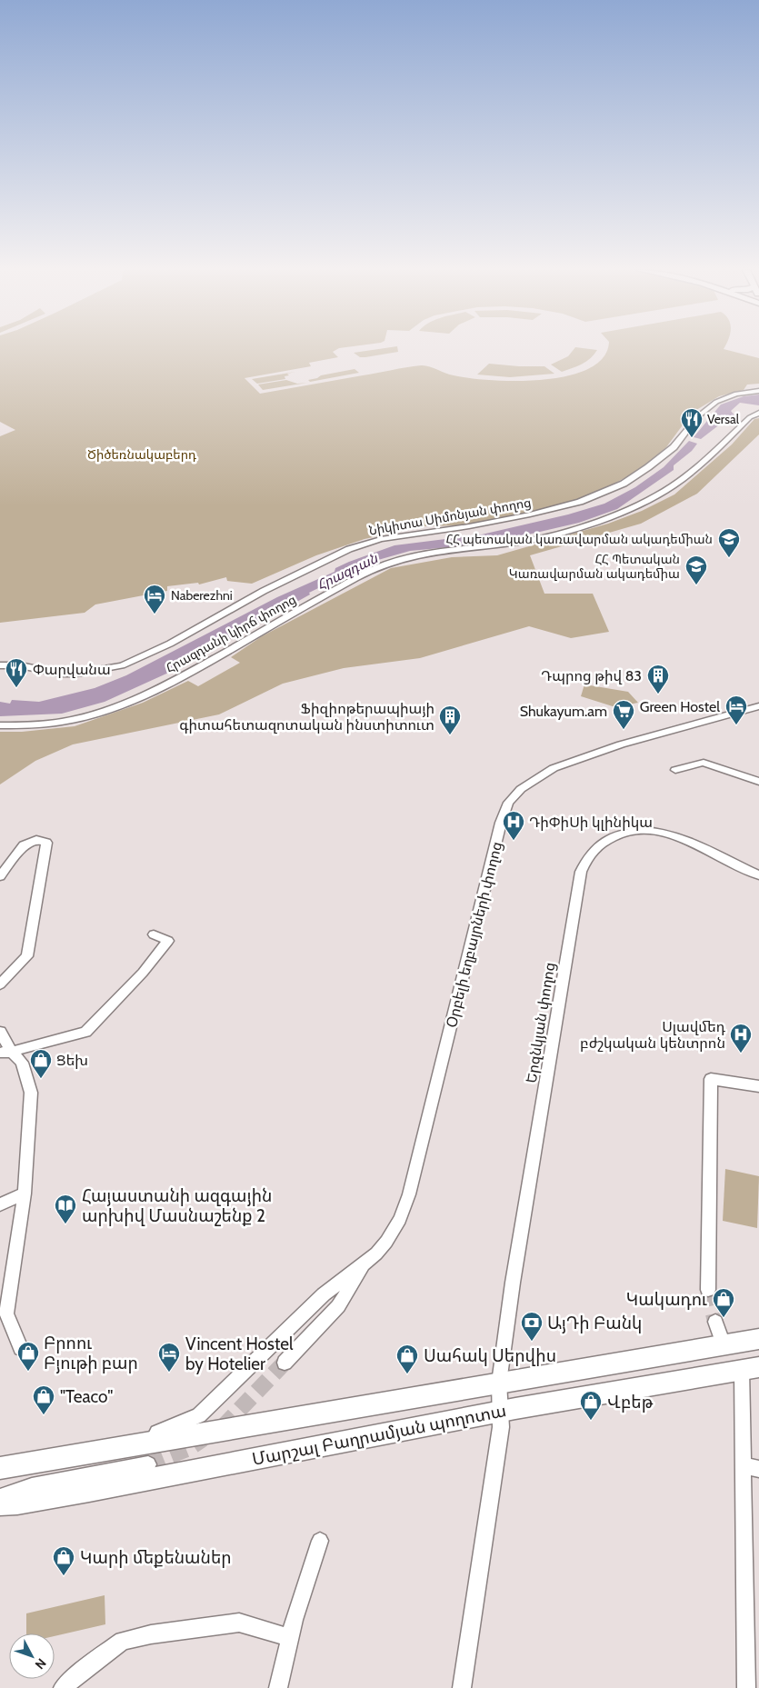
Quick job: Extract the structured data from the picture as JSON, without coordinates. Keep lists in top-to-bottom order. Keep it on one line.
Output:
{"streets":{"main road":["Մարշալ Բաղրամյան պողոտա"],"street":["Նիկիտա Սիմոնյան փողոց","Հրազդանի կիրճ փողոց","Օրբելի եղբայրների փողոց","Երզնկյան փողոց"]},"crossings":[["Օրբելի եղբայրների փողոց","Մարշալ Բաղրամյան պողոտա"],["Երզնկյան փողոց","Մարշալ Բաղրամյան պողոտա"]],"water":["Հրազդան"],"parks":["Ծիծեռնակաբերդ"],"places":{"restaurant":["Versal","Փարվանա"],"school or university":["ՀՀ պետական կառավարման ակադեմիան","ՀՀ Պետական Կառավարման ակադեմիա"],"hotel":["Naberezhni","Green Hostel","Vincent Hostel by Hotelier"],"building":["Դպրոց թիվ 83","Ֆիզիոթերապիայի գիտահետազոտական ինստիտուտ"],"supermarket":["Shukayum.am"],"hospital":["ԴիՓիՍի կլինիկա","Սլավմեդ բժշկական կենտրոն"],"shop":["Ցեխ","Կակադու","Բրոու Բյութի բար","Սահակ Սերվիս","\"Teaco\"","Վբեթ","Կարի մեքենաներ"],"library":["Հայաստանի ազգային արխիվ Մասնաշենք 2"],"bank":["ԱյԴի Բանկ"]},"north":"bottom right"}
